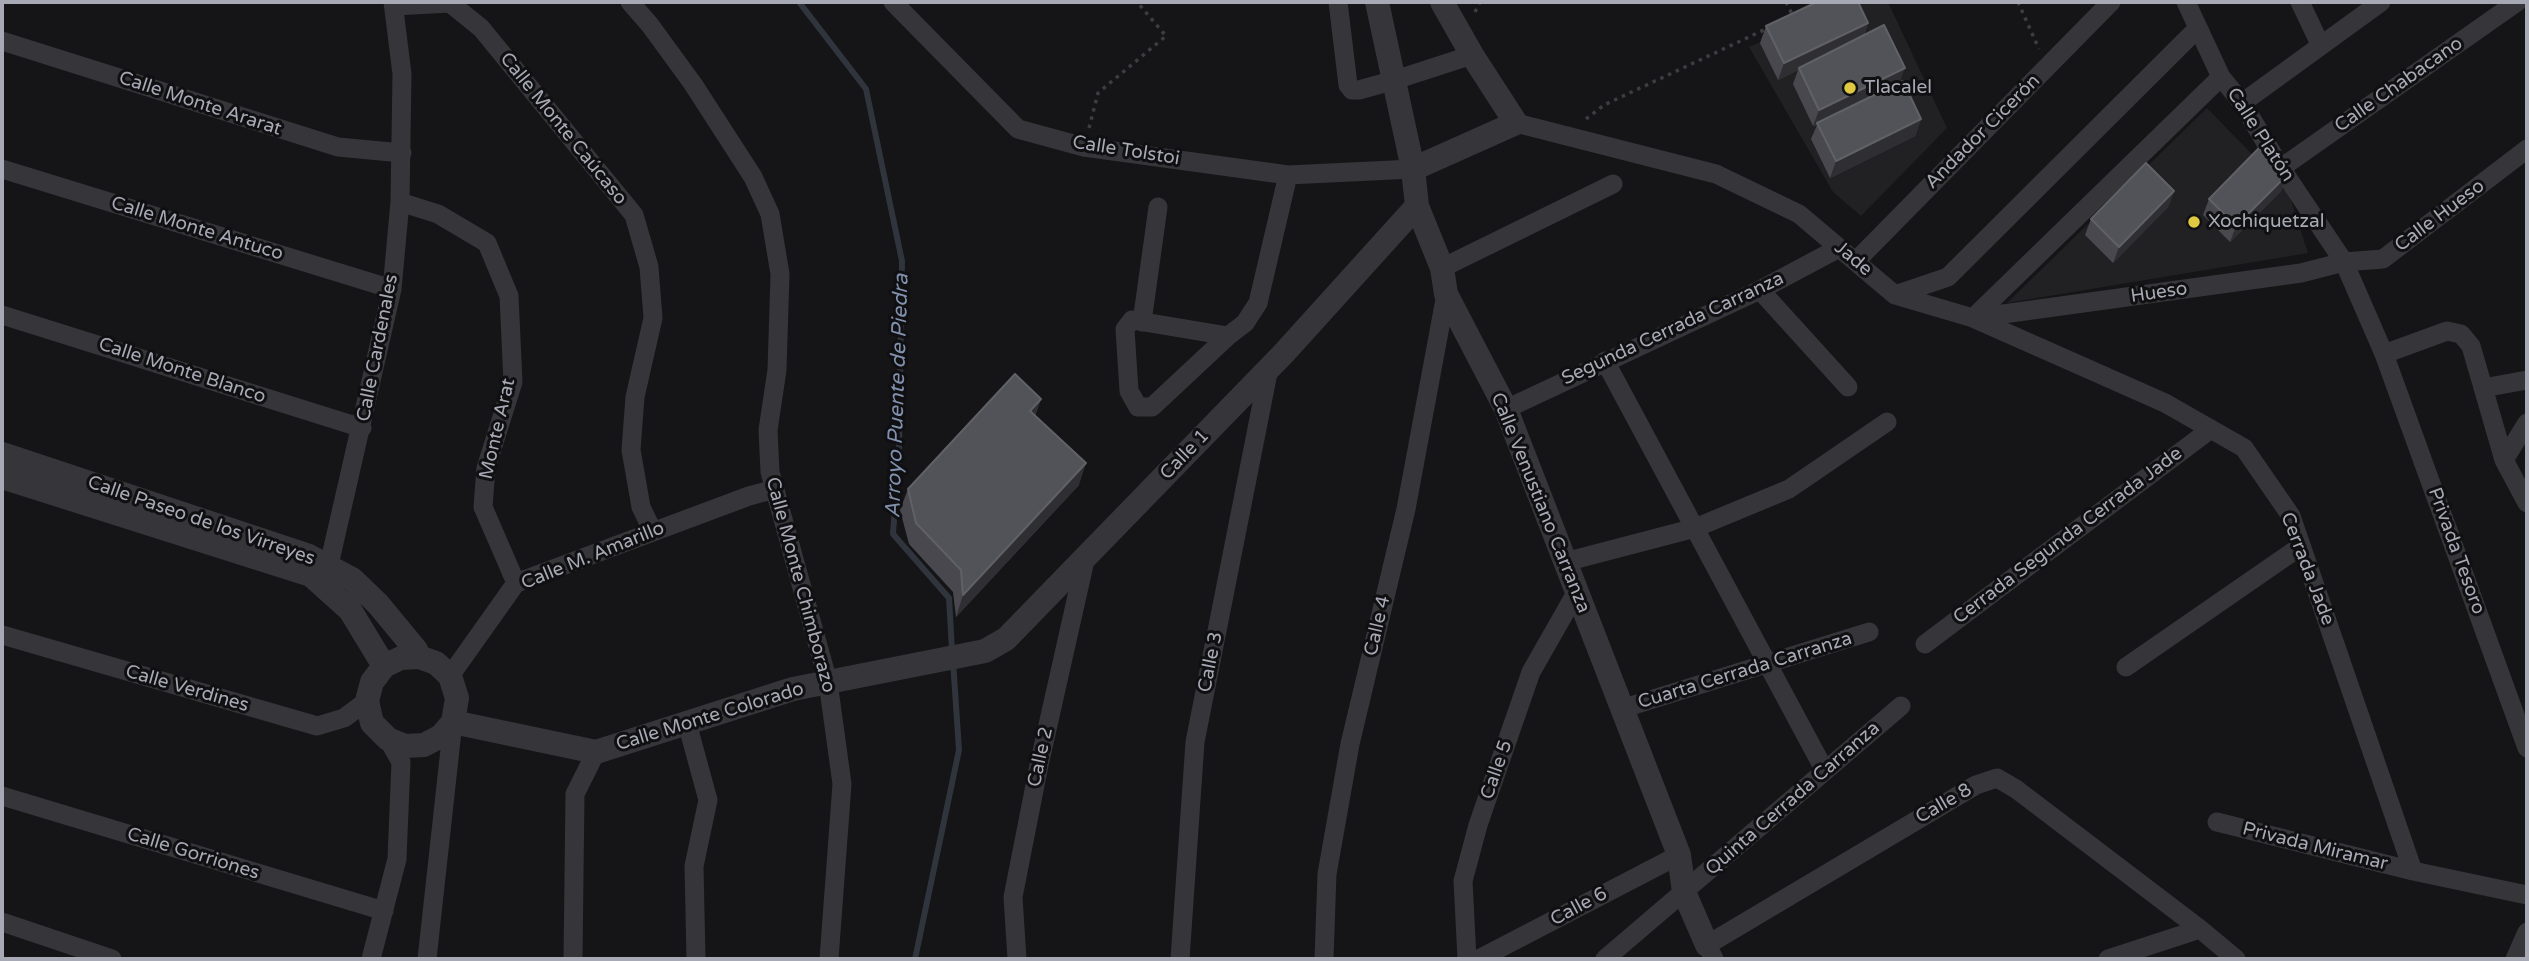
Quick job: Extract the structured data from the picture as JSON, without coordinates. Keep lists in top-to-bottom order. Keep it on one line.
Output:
{"streets":{"street":["Calle Chabacano","Calle Monte Ararat","Calle Monte Caúcaso","Andador Cicerón","Calle Platón","Calle Tolstoi","Calle Hueso","Calle Monte Antuco","Jade","Hueso","Segunda Cerrada Carranza","Calle Cardenales","Calle Monte Blanco","Monte Arat","Calle 1","Calle Venustiano Carranza","Calle Paseo de los Virreyes","Cerrada Segunda Cerrada Jade","Privada Tesoro","Calle M. Amarillo","Cerrada Jade","Calle Monte Chimborazo","Calle 4","Calle 3","Cuarta Cerrada Carranza","Calle Verdines","Calle Monte Colorado","Calle 2","Calle 5","Quinta Cerrada Carranza","Calle 8","Privada Miramar","Calle Gorriones","Calle 6"]},"crossings":[["Calle Chabacano","Calle Platón"],["Calle Monte Ararat","Calle Cardenales"],["Calle Monte Caúcaso","Calle Cardenales"],["Calle Monte Caúcaso","Calle M. Amarillo"],["Andador Cicerón","Jade"],["Calle Platón","Calle Hueso"],["Calle Platón","Hueso"],["Calle Platón","Privada Tesoro"],["Calle Tolstoi","Calle Venustiano Carranza"],["Calle Hueso","Hueso"],["Calle Hueso","Privada Tesoro"],["Calle Monte Antuco","Calle Cardenales"],["Jade","Hueso"],["Jade","Segunda Cerrada Carranza"],["Jade","Cerrada Jade"],["Hueso","Privada Tesoro"],["Hueso","Cerrada Jade"],["Segunda Cerrada Carranza","Calle Venustiano Carranza"],["Calle Cardenales","Calle Monte Blanco"],["Calle Cardenales","Monte Arat"],["Calle Cardenales","Calle Paseo de los Virreyes"],["Monte Arat","Calle M. Amarillo"],["Calle 1","Calle Venustiano Carranza"],["Calle 1","Calle 3"],["Calle 1","Calle Monte Colorado"],["Calle 1","Calle 2"],["Calle Venustiano Carranza","Calle 4"],["Calle Venustiano Carranza","Cuarta Cerrada Carranza"],["Calle Venustiano Carranza","Calle 5"],["Calle Venustiano Carranza","Quinta Cerrada Carranza"],["Calle Venustiano Carranza","Calle 8"],["Calle Venustiano Carranza","Calle 6"],["Calle Paseo de los Virreyes","Calle M. Amarillo"],["Calle Paseo de los Virreyes","Calle Verdines"],["Calle Paseo de los Virreyes","Calle Monte Colorado"],["Cerrada Segunda Cerrada Jade","Cerrada Jade"],["Calle M. Amarillo","Calle Monte Chimborazo"],["Calle M. Amarillo","Calle Verdines"],["Calle M. Amarillo","Calle Monte Colorado"],["Cerrada Jade","Privada Miramar"],["Calle Monte Chimborazo","Calle Monte Colorado"],["Calle Verdines","Calle Monte Colorado"]],"water":["Arroyo Puente de Piedra"],"places":["Tlacalel","Xochiquetzal"]}
